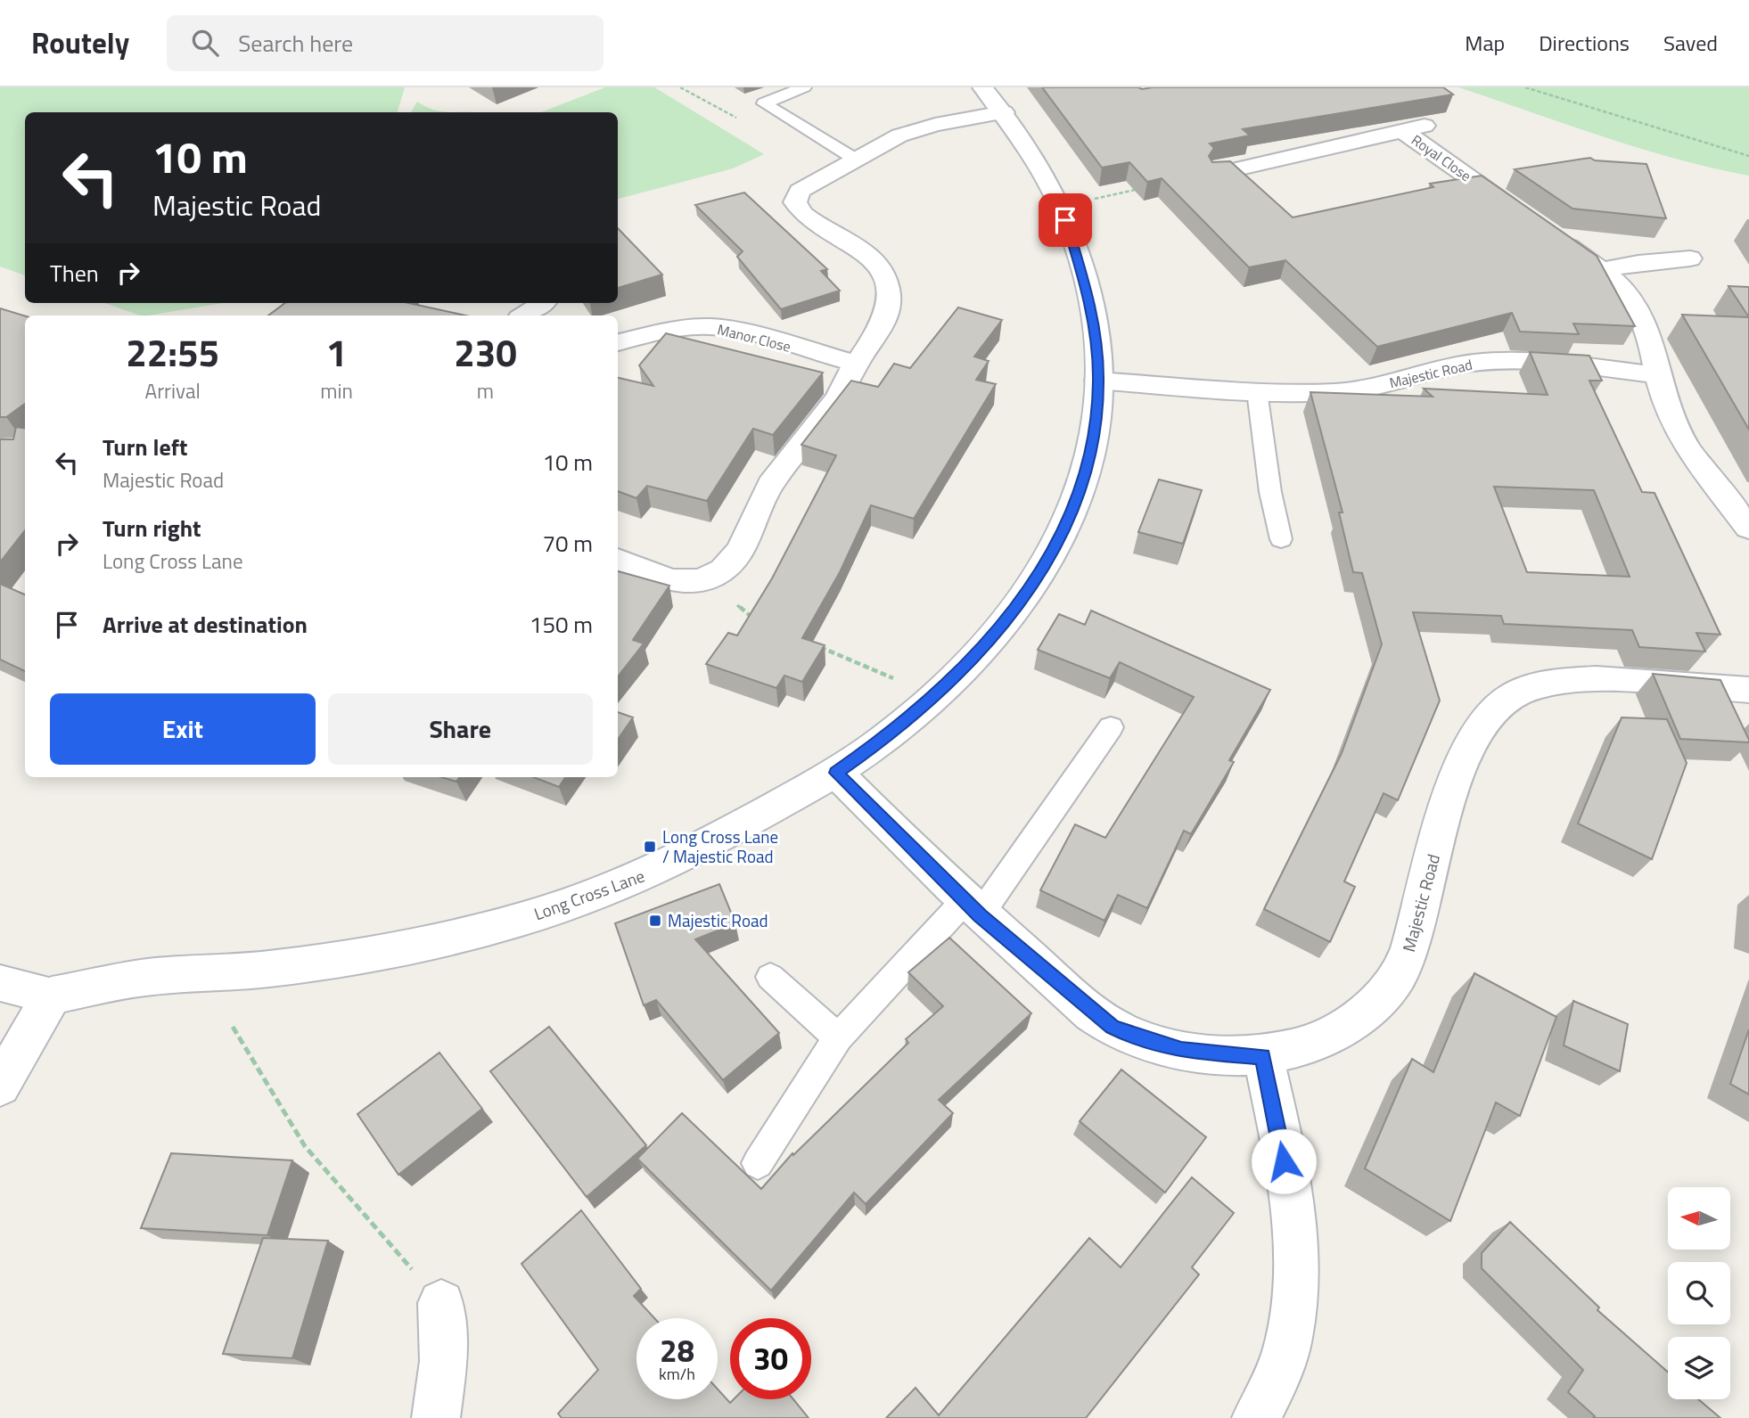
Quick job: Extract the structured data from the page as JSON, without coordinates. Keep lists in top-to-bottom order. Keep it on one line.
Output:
{"streets":{"street":["Royal Close","Manor Close","Majestic Road","Long Cross Lane"]},"crossings":[["Royal Close","Majestic Road"],["Majestic Road","Long Cross Lane"]],"places":{"transit":["Long Cross Lane / Majestic Road","Majestic Road"]},"north":"left","page":{"header":"Routely","search":"Search here","nav":["Map","Directions","Saved"],"turn":["10 m","Majestic Road"],"then":"Then","eta":["22:55","Arrival","1","min","230","m"],"list":[{"name":"Turn left","note":"Majestic Road","value":"10 m"},{"name":"Turn right","note":"Long Cross Lane","value":"70 m"},{"name":"Arrive at destination","value":"150 m"}],"buttons":["Exit","Share"],"speed":"28 km/h","limit":"30"}}
